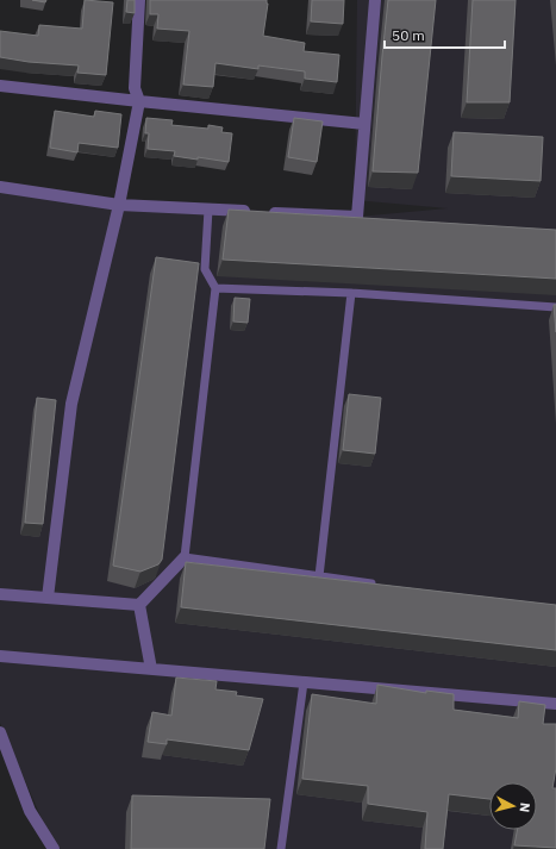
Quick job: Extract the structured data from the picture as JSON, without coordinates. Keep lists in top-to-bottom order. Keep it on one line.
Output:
{"scale_bar":"50 m","north":"right"}
